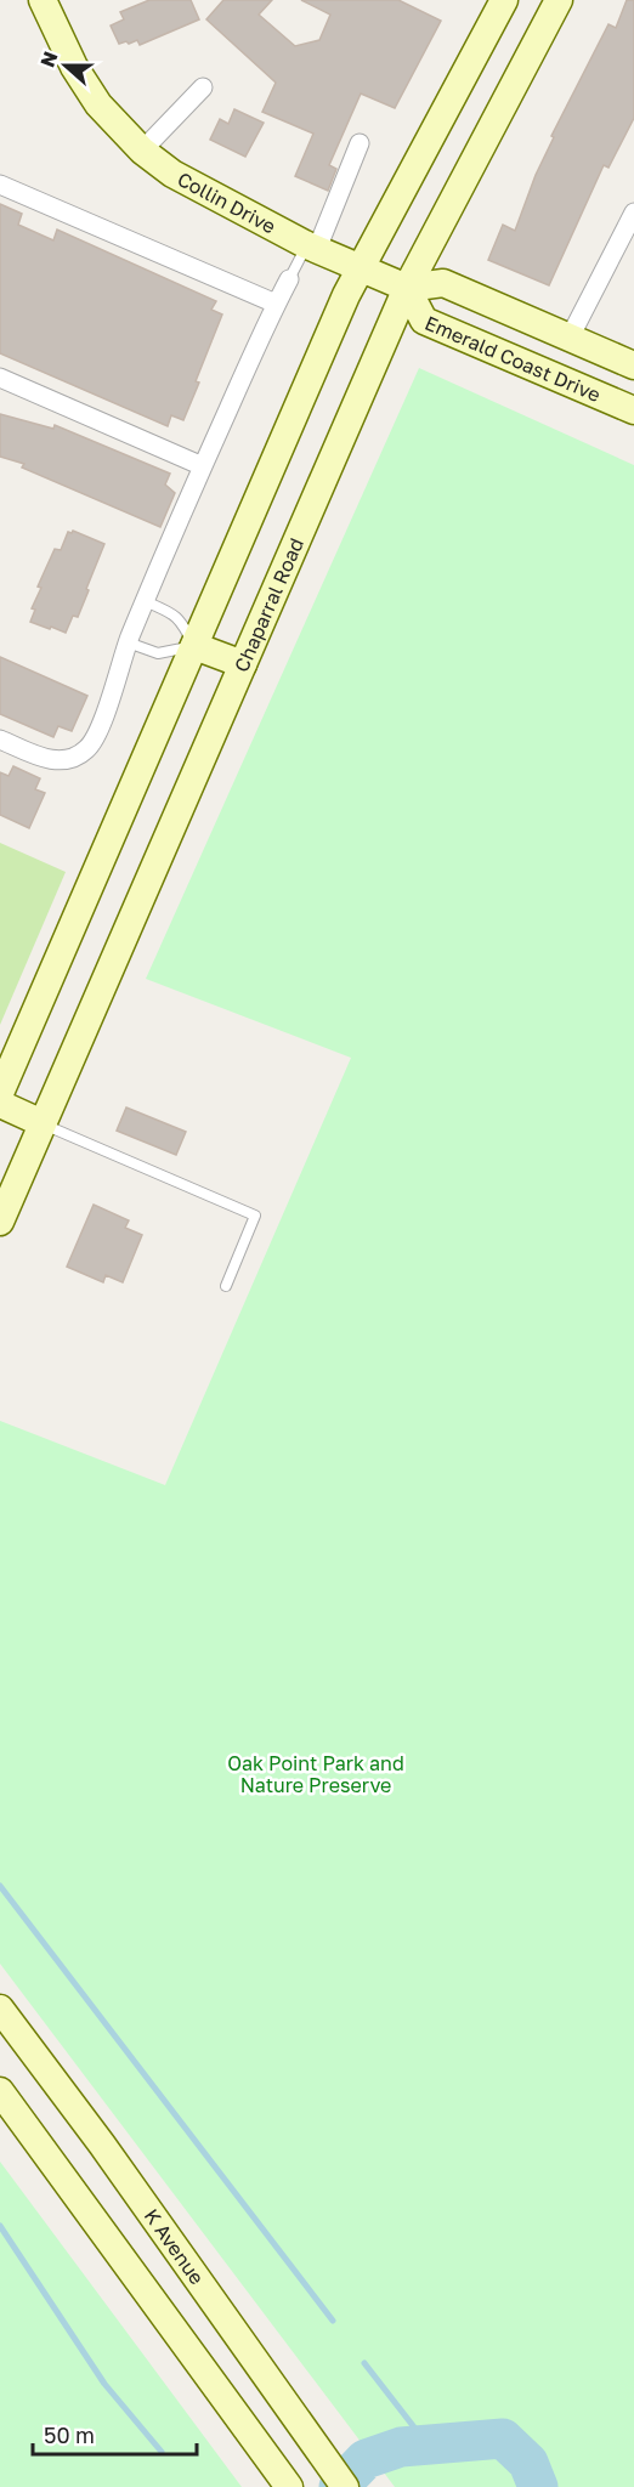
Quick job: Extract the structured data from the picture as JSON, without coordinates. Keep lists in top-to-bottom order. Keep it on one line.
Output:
{"streets":{"main road":["Collin Drive","Emerald Coast Drive","Chaparral Road","K Avenue"]},"crossings":[["Emerald Coast Drive","Chaparral Road"]],"parks":["Oak Point Park and Nature Preserve"],"scale_bar":"50 m","north":"left"}
